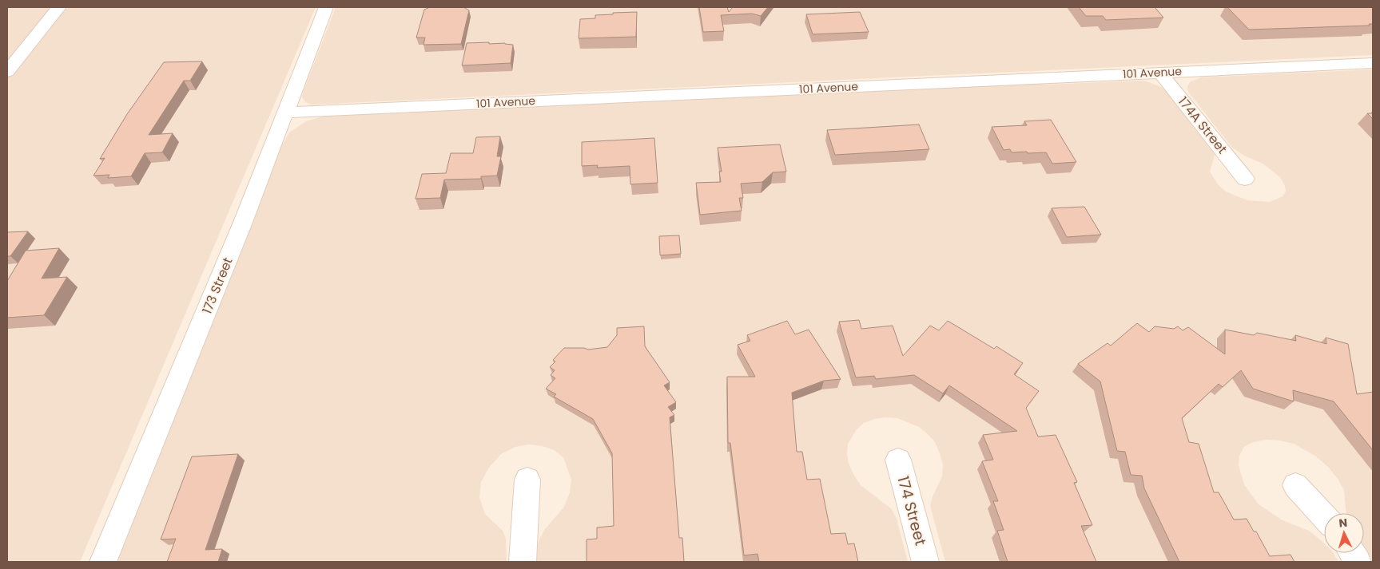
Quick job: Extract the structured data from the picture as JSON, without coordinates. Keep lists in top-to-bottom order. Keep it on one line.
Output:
{"streets":{"street":["101 Avenue","174A Street","173 Street","174 Street"]},"crossings":[["101 Avenue","174A Street"],["101 Avenue","173 Street"]],"north":"top"}
